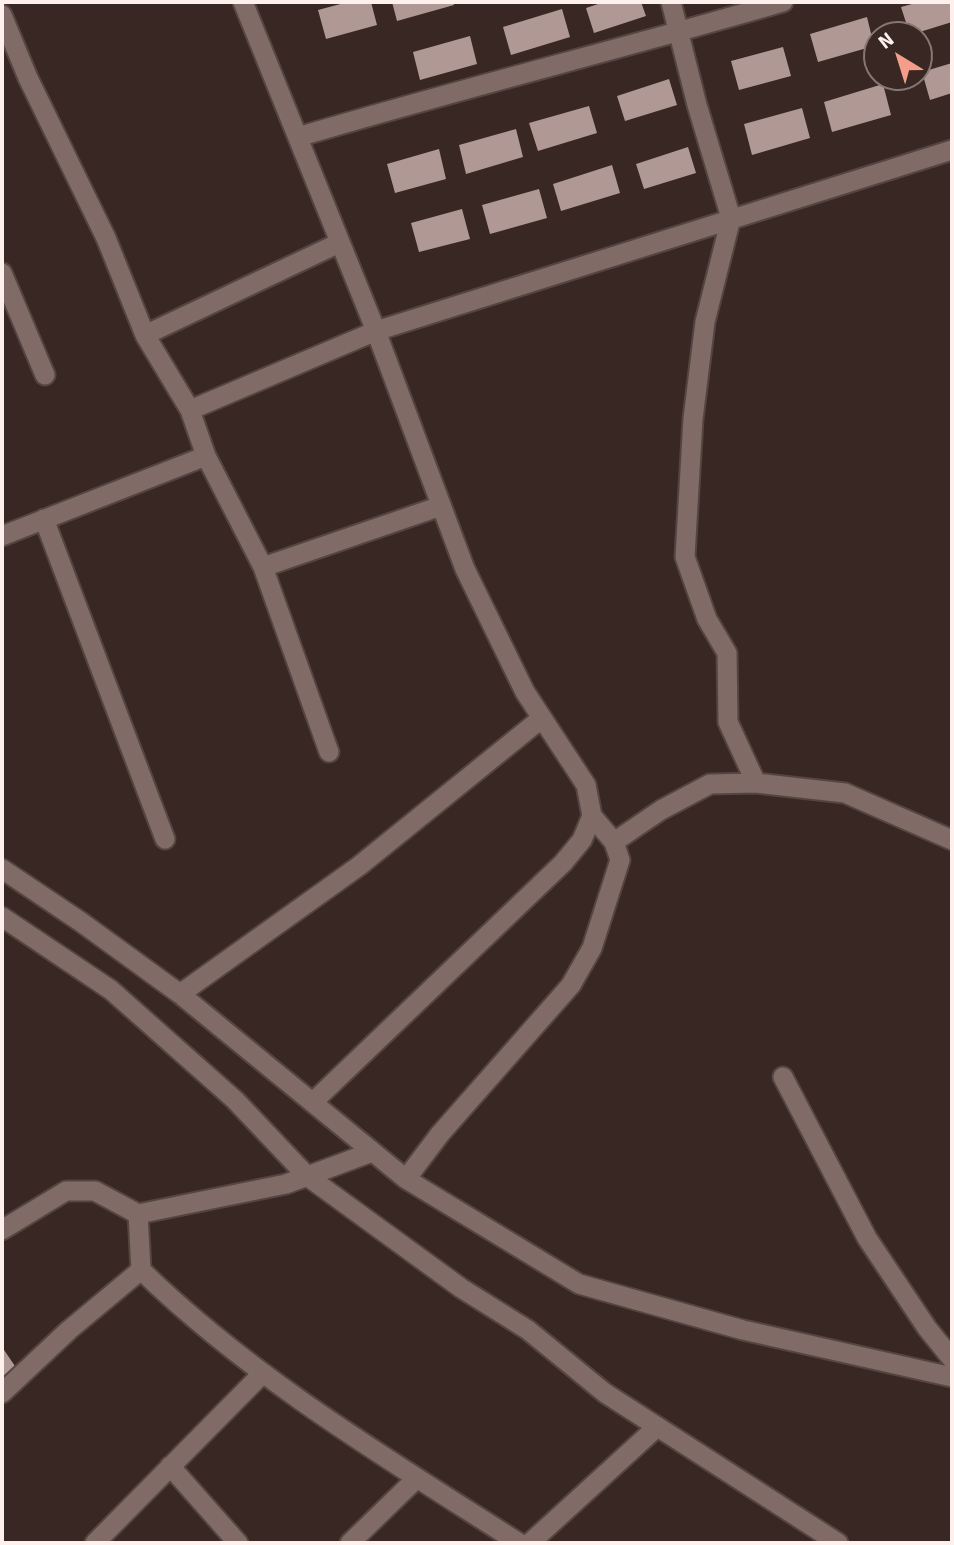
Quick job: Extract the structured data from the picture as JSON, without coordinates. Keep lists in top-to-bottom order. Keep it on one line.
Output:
{"north":"top left"}
